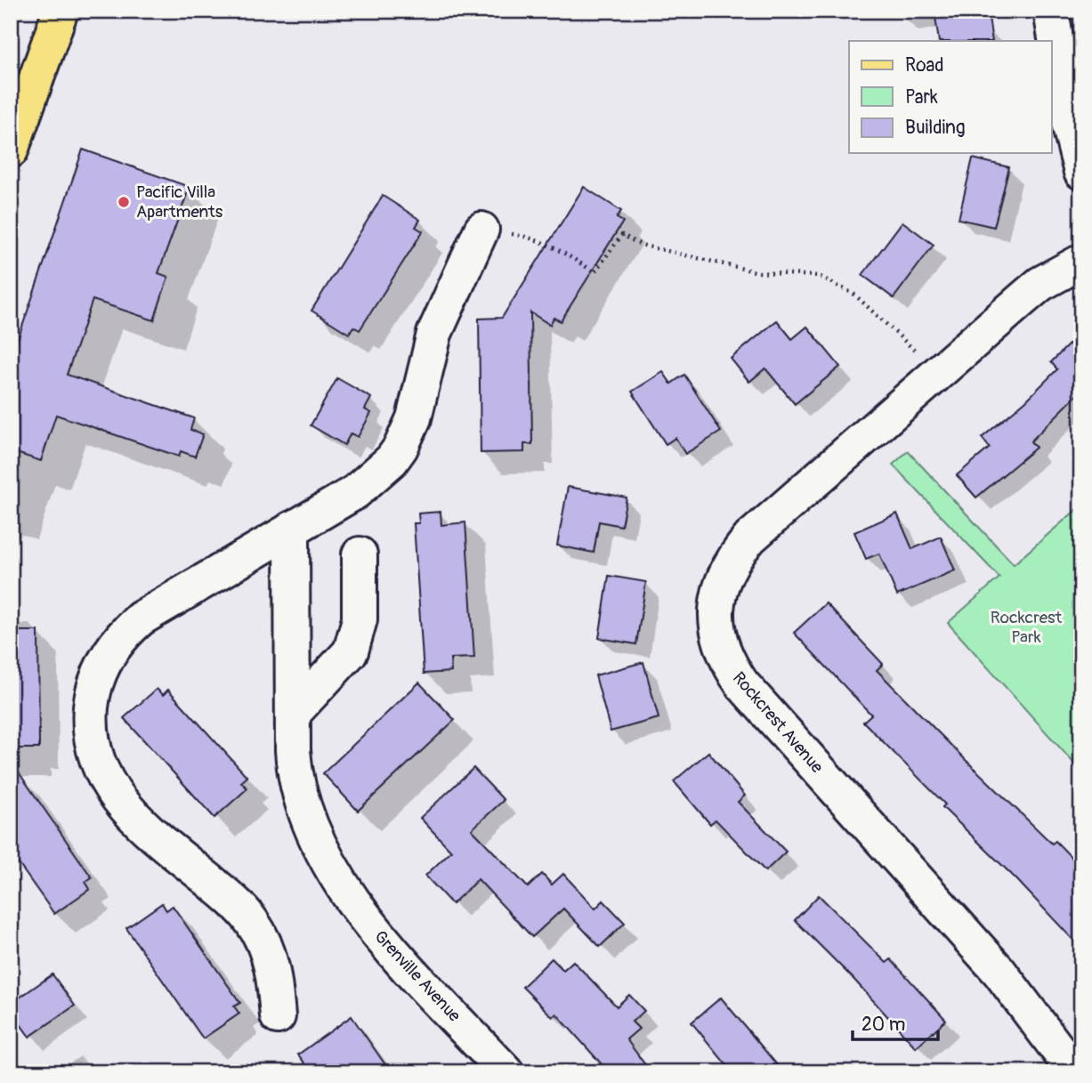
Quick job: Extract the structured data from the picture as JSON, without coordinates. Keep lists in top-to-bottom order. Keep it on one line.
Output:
{"streets":{"street":["Rockcrest Avenue","Grenville Avenue"]},"parks":["Rockcrest Park"],"places":["Pacific Villa Apartments"],"legend":["Road","Park","Building"],"scale_bar":"20 m"}
